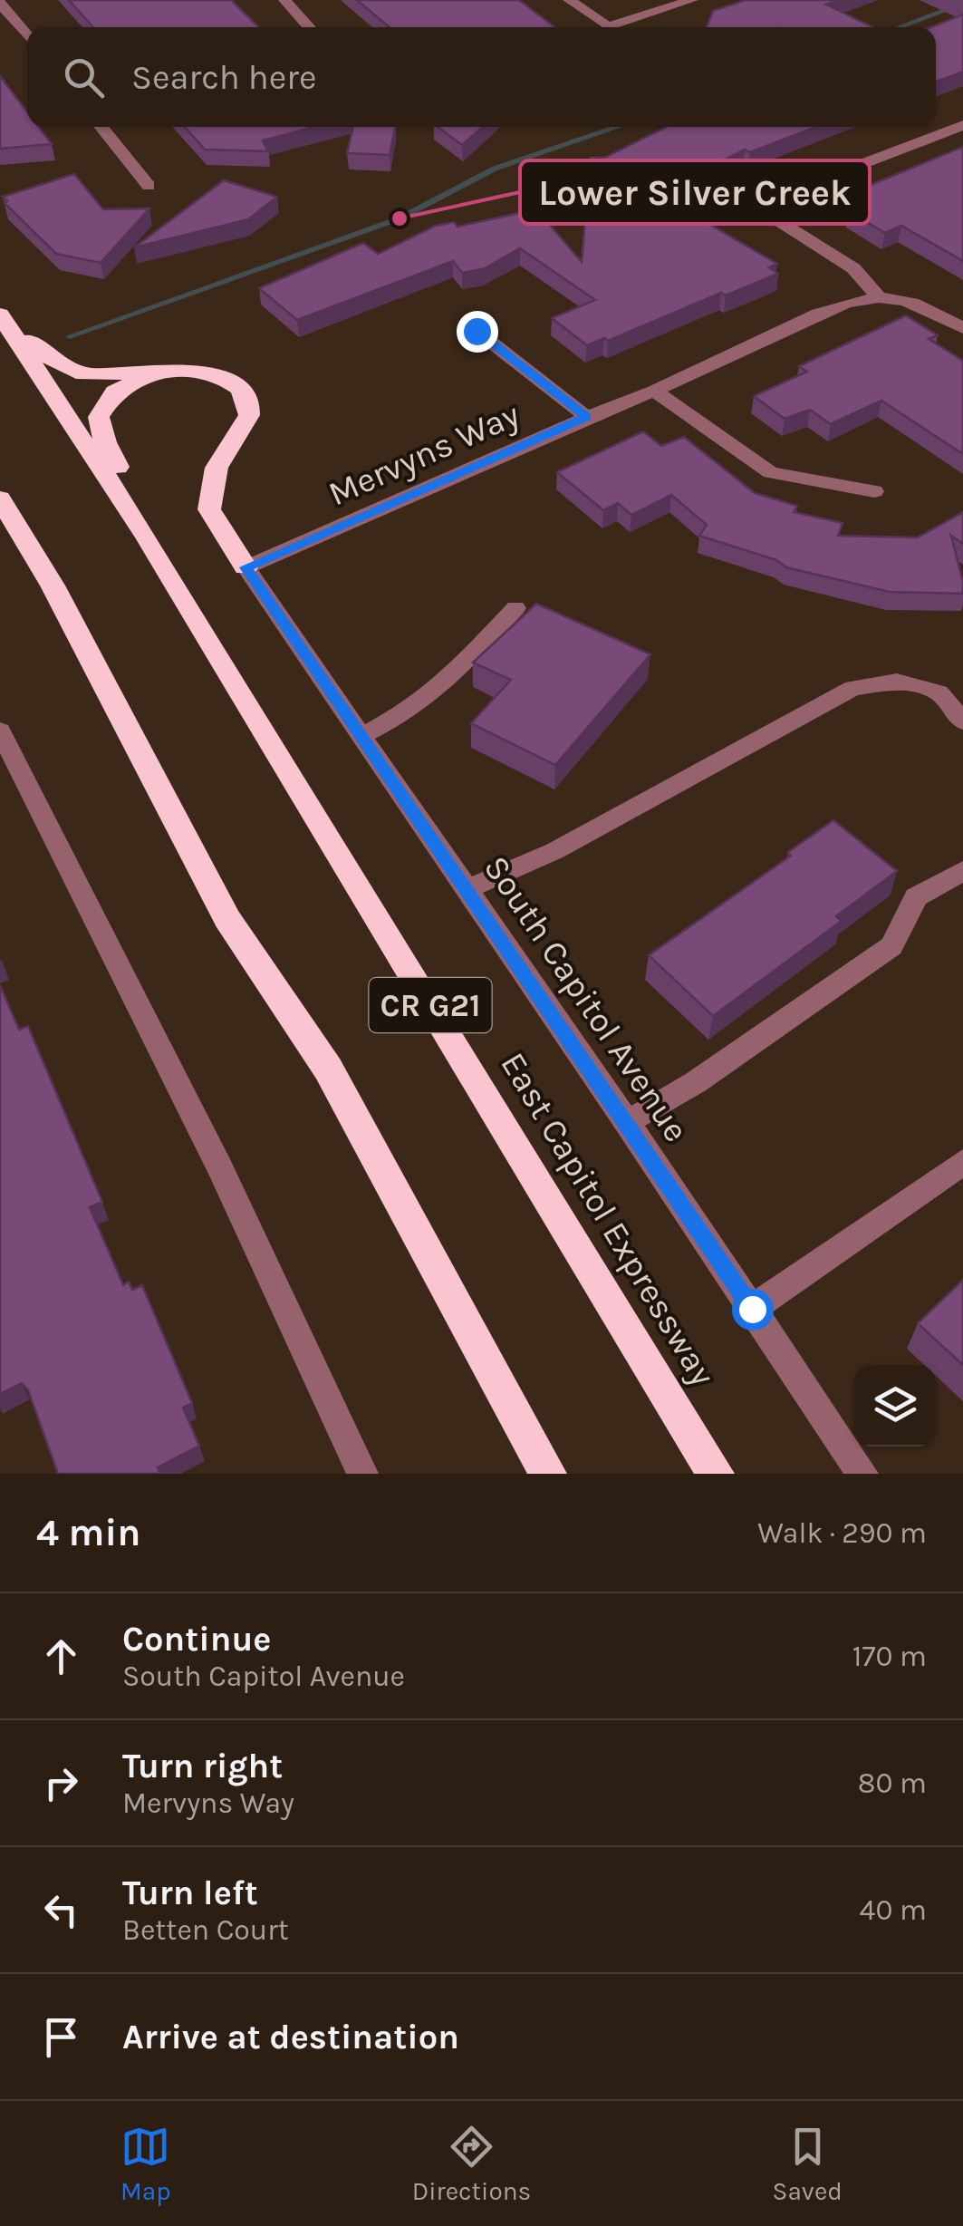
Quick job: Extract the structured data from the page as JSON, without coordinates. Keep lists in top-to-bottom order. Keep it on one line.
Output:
{"streets":{"highway":["CR G21","East Capitol Expressway"],"street":["Mervyns Way","South Capitol Avenue"]},"crossings":[["Mervyns Way","South Capitol Avenue"]],"places":["Lower Silver Creek"],"page":{"search":"Search here","heading":["4 min","Walk · 290 m"],"list":[["Continue","South Capitol Avenue","170 m"],["Turn right","Mervyns Way","80 m"],["Turn left","Betten Court","40 m"],"Arrive at destination"],"nav":["Map","Directions","Saved"]}}
